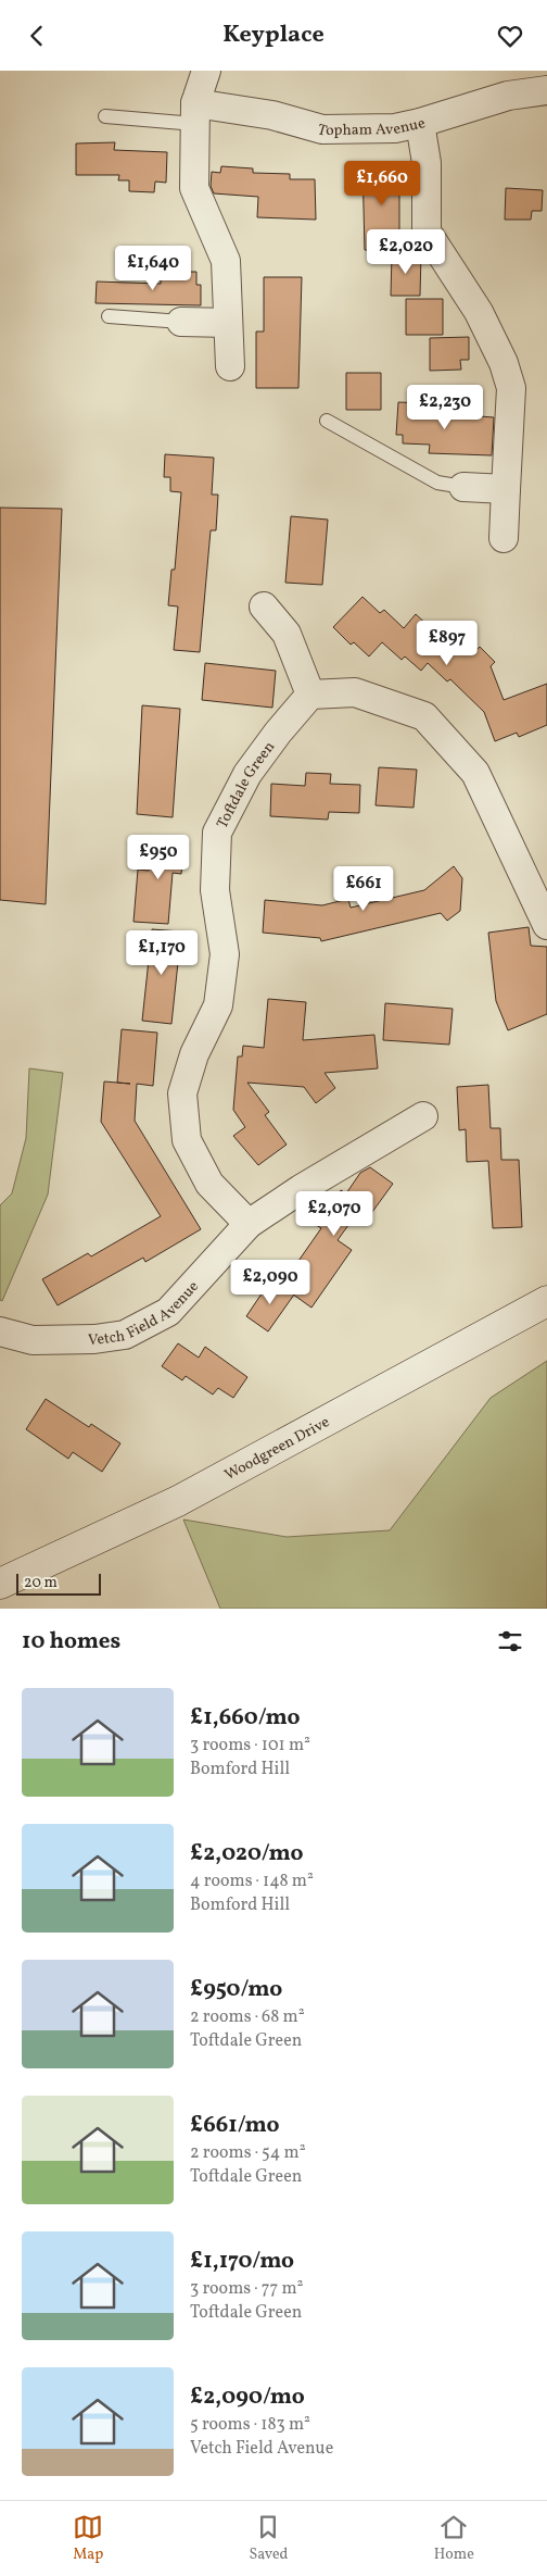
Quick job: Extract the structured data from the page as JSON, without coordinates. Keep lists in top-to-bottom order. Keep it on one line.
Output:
{"streets":{"main road":["Woodgreen Drive"],"street":["Topham Avenue","Toftdale Green","Vetch Field Avenue"]},"crossings":[["Toftdale Green","Vetch Field Avenue"]],"scale_bar":"20 m","page":{"header":"Keyplace","price":["£1,660","£2,020","£1,640","£2,230","£897","£950","£661","£1,170","£2,070","£2,090"],"scale":"20 m","heading":"10 homes","list":[{"name":"£1,660/mo","note":"3 rooms · 101 m² · Bomford Hill"},{"name":"£2,020/mo","note":"4 rooms · 148 m² · Bomford Hill"},{"name":"£950/mo","note":"2 rooms · 68 m² · Toftdale Green"},{"name":"£661/mo","note":"2 rooms · 54 m² · Toftdale Green"},{"name":"£1,170/mo","note":"3 rooms · 77 m² · Toftdale Green"},{"name":"£2,090/mo","note":"5 rooms · 183 m² · Vetch Field Avenue"}],"tabs":["Map","Saved","Home"]}}
